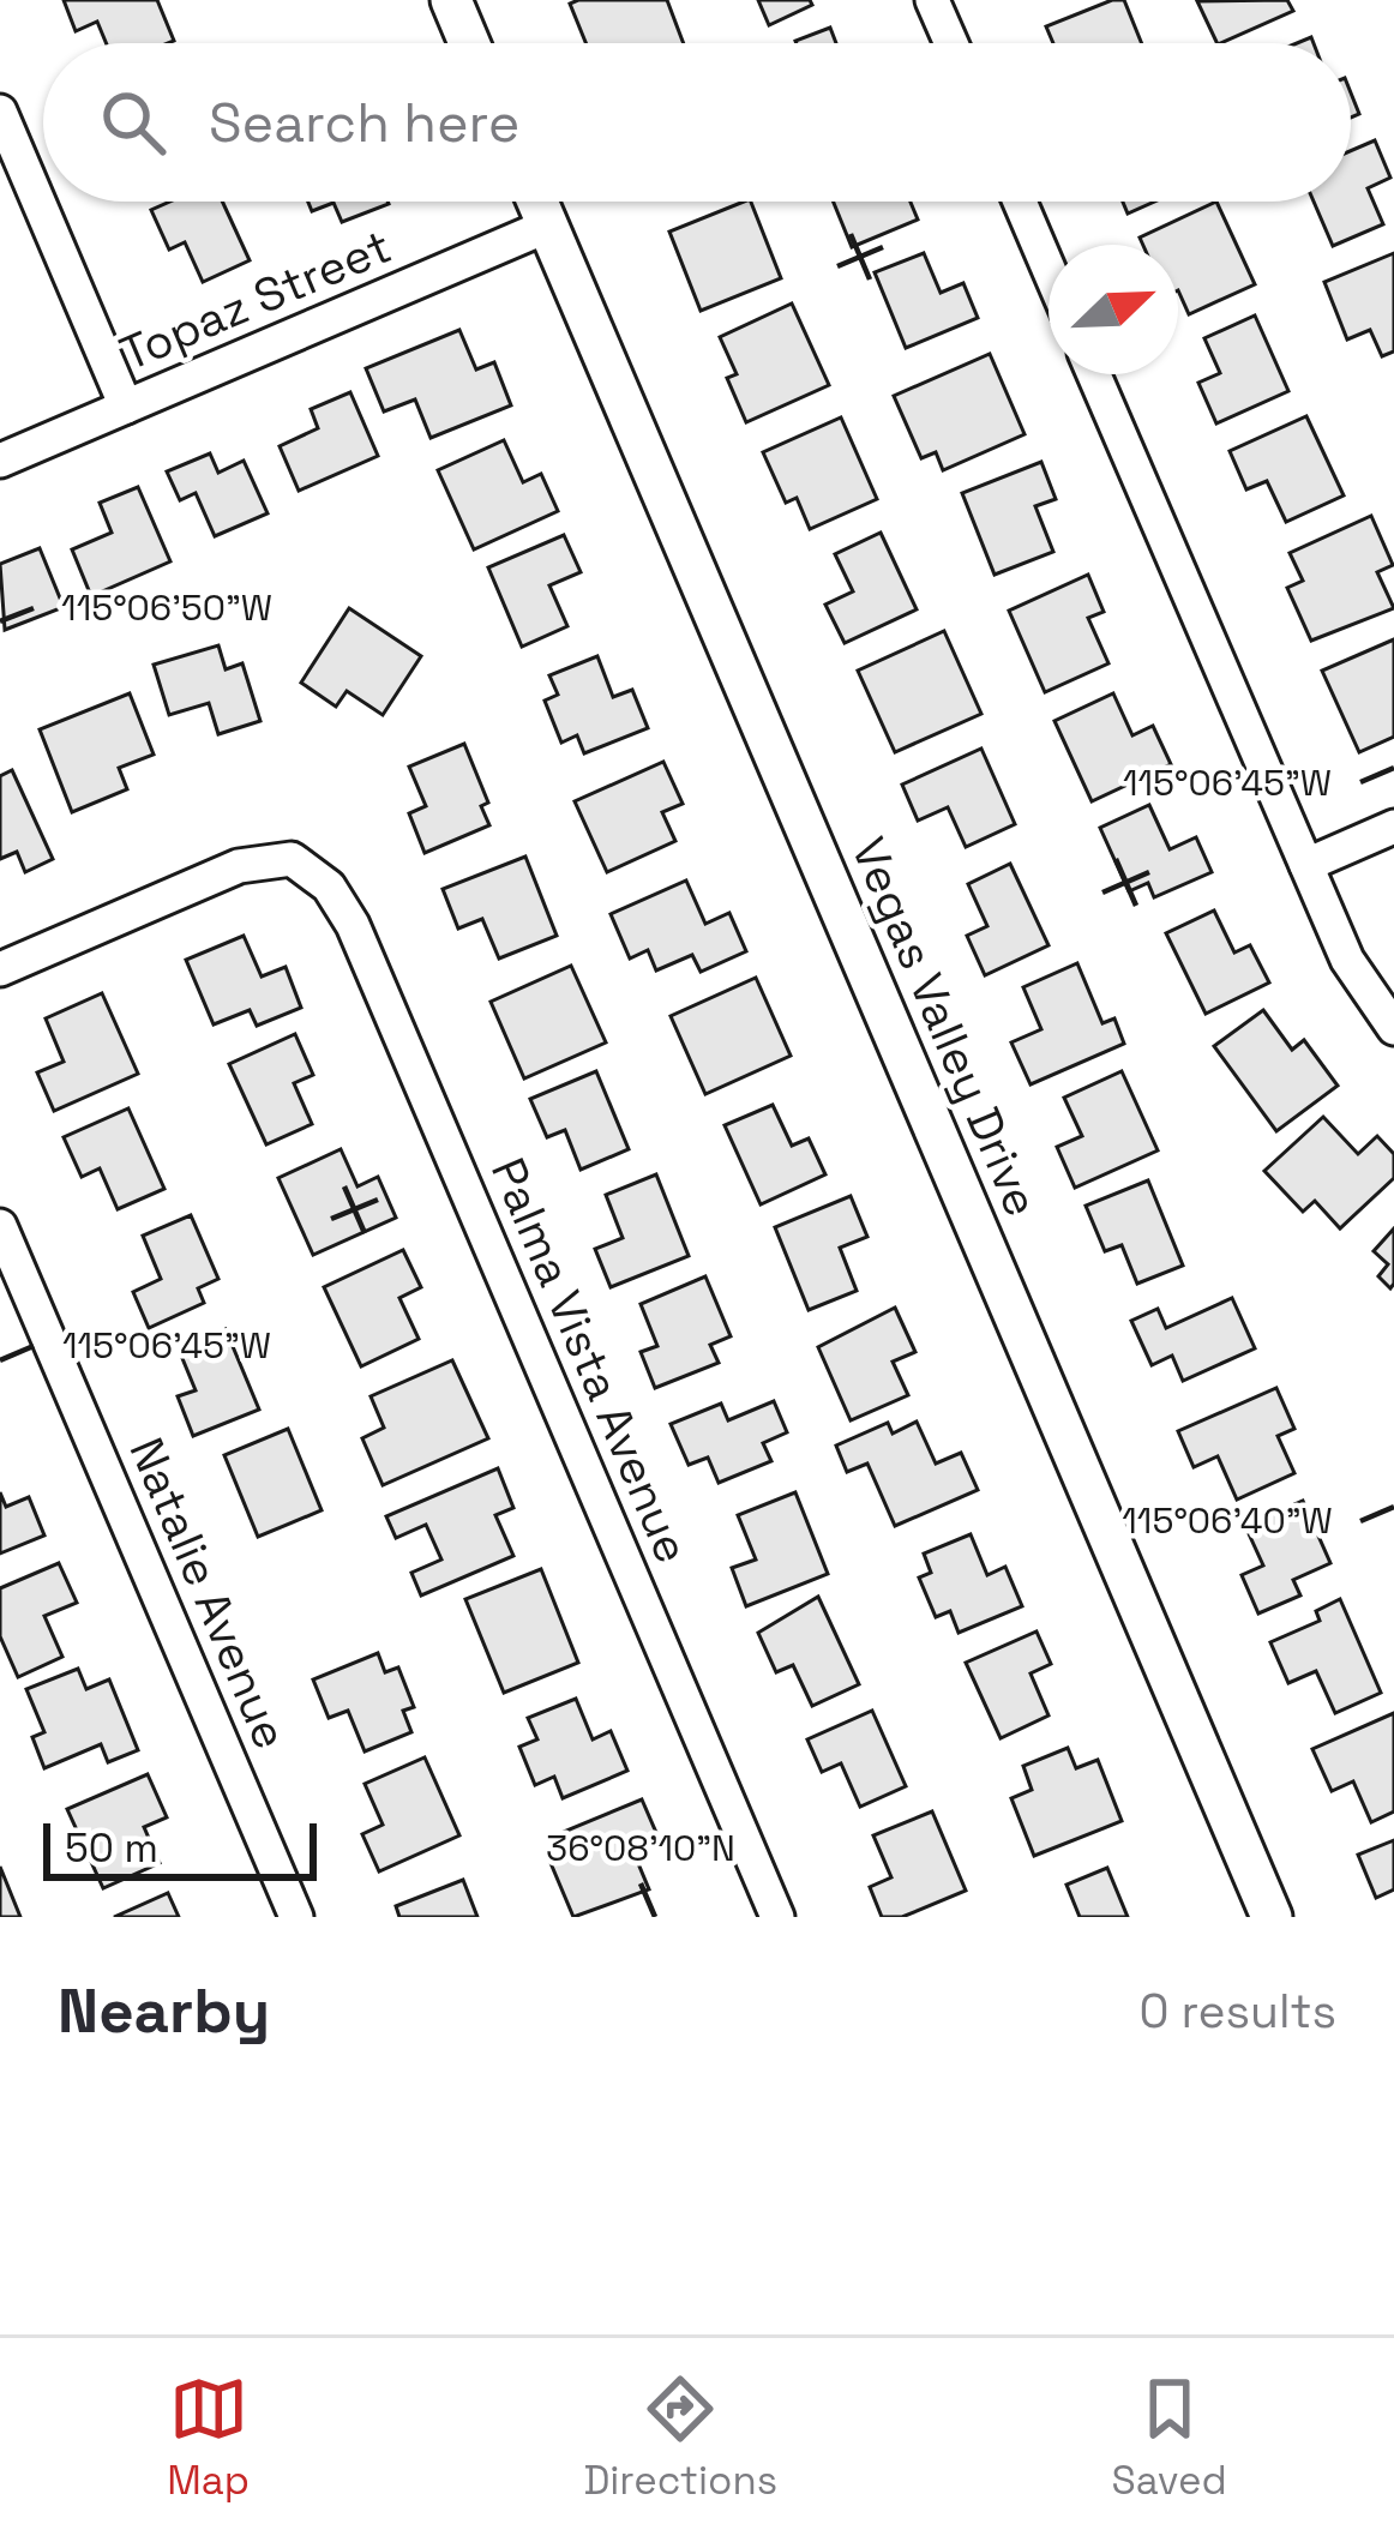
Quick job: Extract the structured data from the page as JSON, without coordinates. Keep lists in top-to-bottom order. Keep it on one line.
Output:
{"streets":{"street":["Topaz Street","Vegas Valley Drive","Palma Vista Avenue","Natalie Avenue"]},"crossings":[["Topaz Street","Vegas Valley Drive"]],"scale_bar":"50 m","north":"top right","page":{"search":"Search here","scale":"50 m","heading":["Nearby","0 results"],"nav":["Map","Directions","Saved"]},"coordinates":["115°06'50\"W","115°06'45\"W","115°06'40\"W","36°08'10\"N"]}
